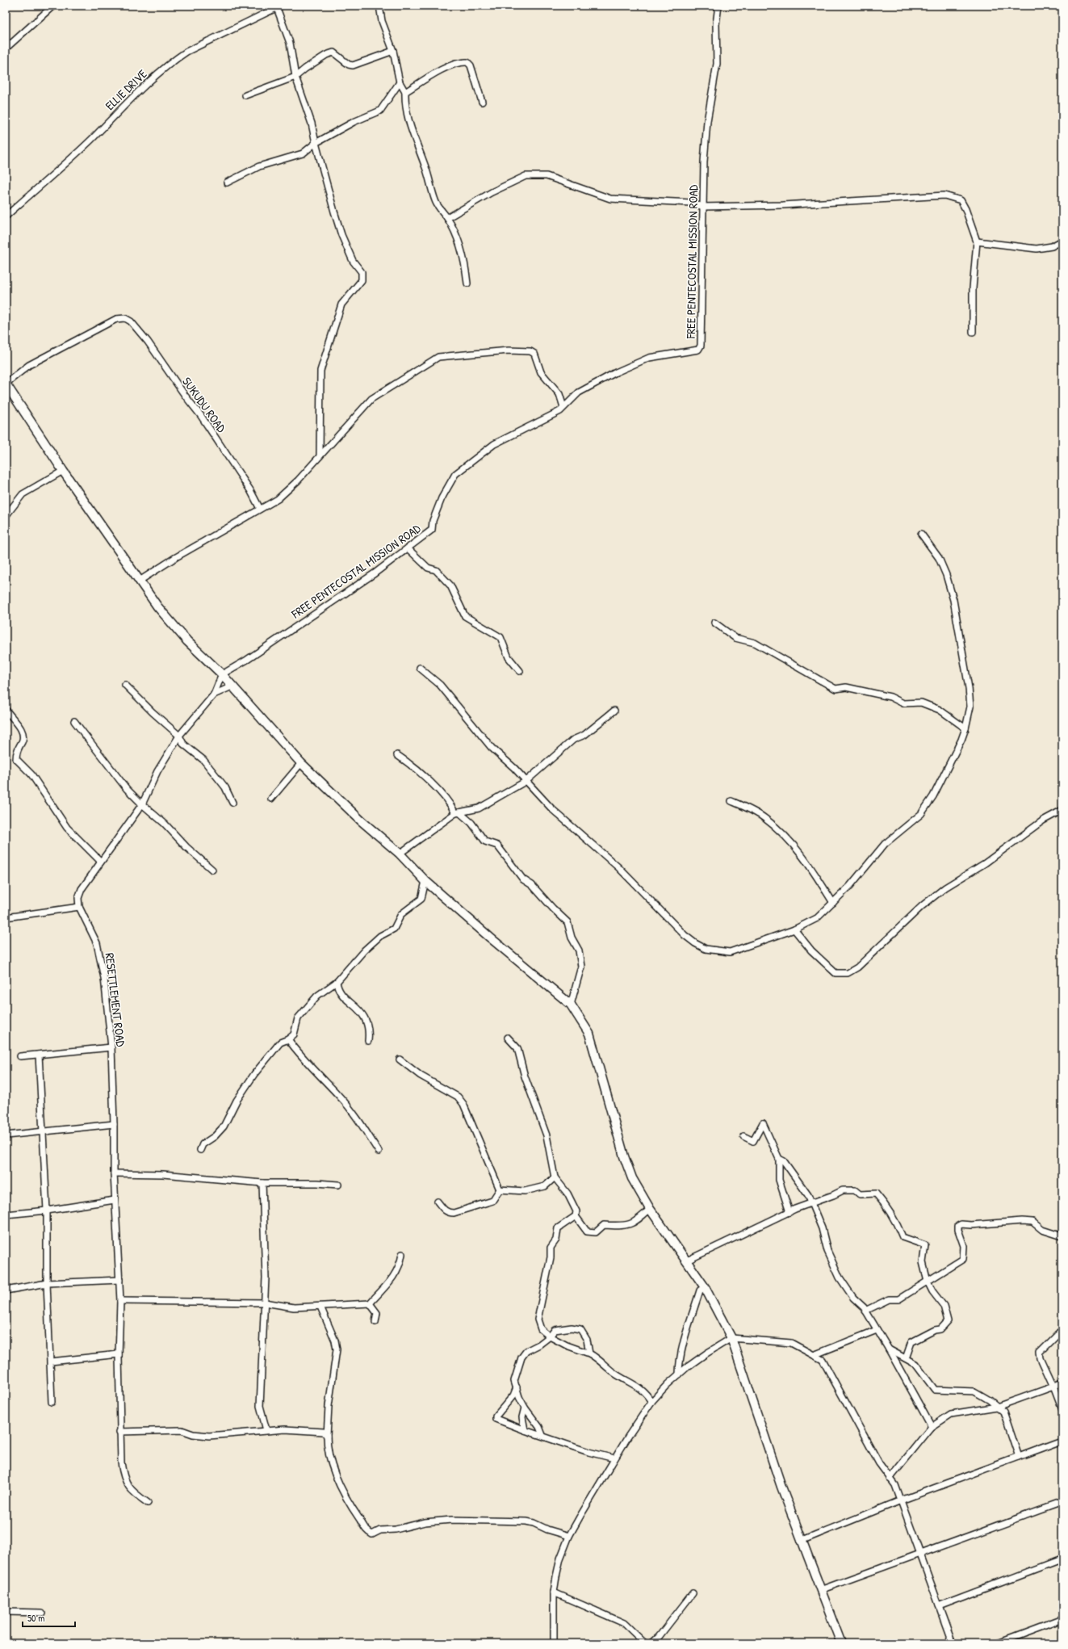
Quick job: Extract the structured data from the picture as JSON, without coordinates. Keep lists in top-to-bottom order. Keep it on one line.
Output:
{"streets":{"street":["ELLIE DRIVE","FREE PENTECOSTAL MISSION ROAD","SUKUDU ROAD","RESETTLEMENT ROAD"]},"scale_bar":"50 m"}
